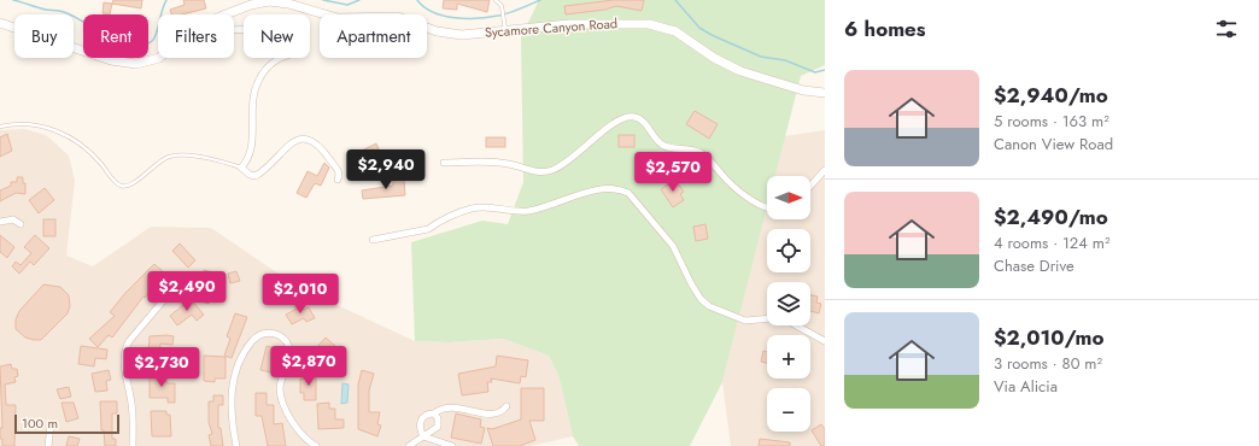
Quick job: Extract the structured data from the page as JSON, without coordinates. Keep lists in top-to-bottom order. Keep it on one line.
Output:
{"streets":{"main road":["Sycamore Canyon Road"]},"scale_bar":"100 m","north":"right","page":{"heading":"6 homes","chip":["Buy","Rent","Filters","New","Apartment"],"list":[{"name":"$2,940/mo","note":"5 rooms · 163 m² · Canon View Road"},{"name":"$2,490/mo","note":"4 rooms · 124 m² · Chase Drive"},{"name":"$2,010/mo","note":"3 rooms · 80 m² · Via Alicia"}],"price":["$2,940","$2,570","$2,490","$2,010","$2,870","$2,730"],"map_buttons":["+","−"],"scale":"100 m"}}
